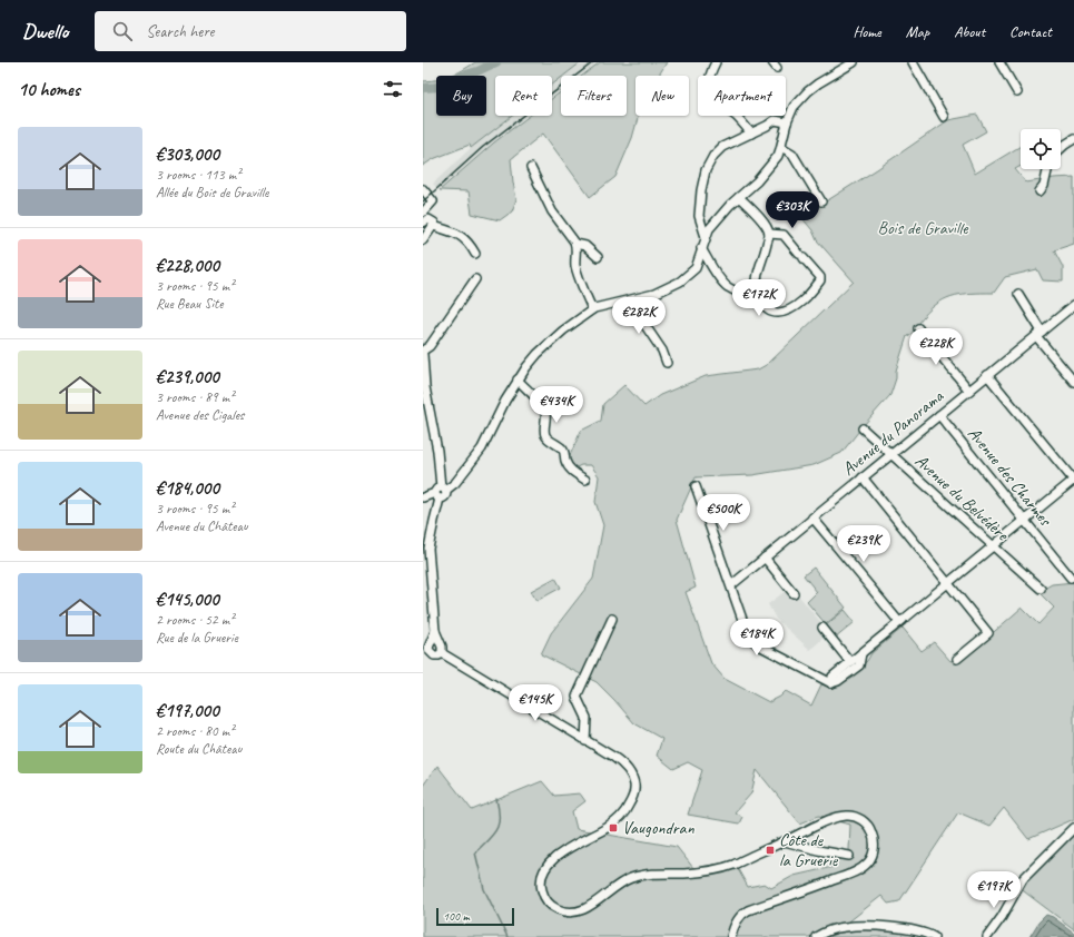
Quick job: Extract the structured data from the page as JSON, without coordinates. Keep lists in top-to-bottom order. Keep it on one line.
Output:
{"streets":{"street":["Avenue du Panorama","Avenue des Charmes","Avenue du Belvédère"]},"crossings":[["Avenue du Panorama","Avenue des Charmes"],["Avenue du Panorama","Avenue du Belvédère"]],"parks":["Bois de Graville"],"places":{"transit":["Vaugondran","Côte de la Gruerie"]},"scale_bar":"100 m","page":{"header":"Dwello","search":"Search here","nav":["Home","Map","About","Contact"],"heading":"10 homes","chip":["Buy","Rent","Filters","New","Apartment"],"list":[{"name":"€303,000","note":"3 rooms · 113 m² · Allée du Bois de Graville"},{"name":"€228,000","note":"3 rooms · 95 m² · Rue Beau Site"},{"name":"€239,000","note":"3 rooms · 89 m² · Avenue des Cigales"},{"name":"€184,000","note":"3 rooms · 95 m² · Avenue du Château"},{"name":"€145,000","note":"2 rooms · 52 m² · Rue de la Gruerie"},{"name":"€197,000","note":"2 rooms · 80 m² · Route du Château"}],"price":["€303K","€172K","€282K","€228K","€434K","€500K","€239K","€184K","€145K","€197K"],"scale":"100 m"}}
